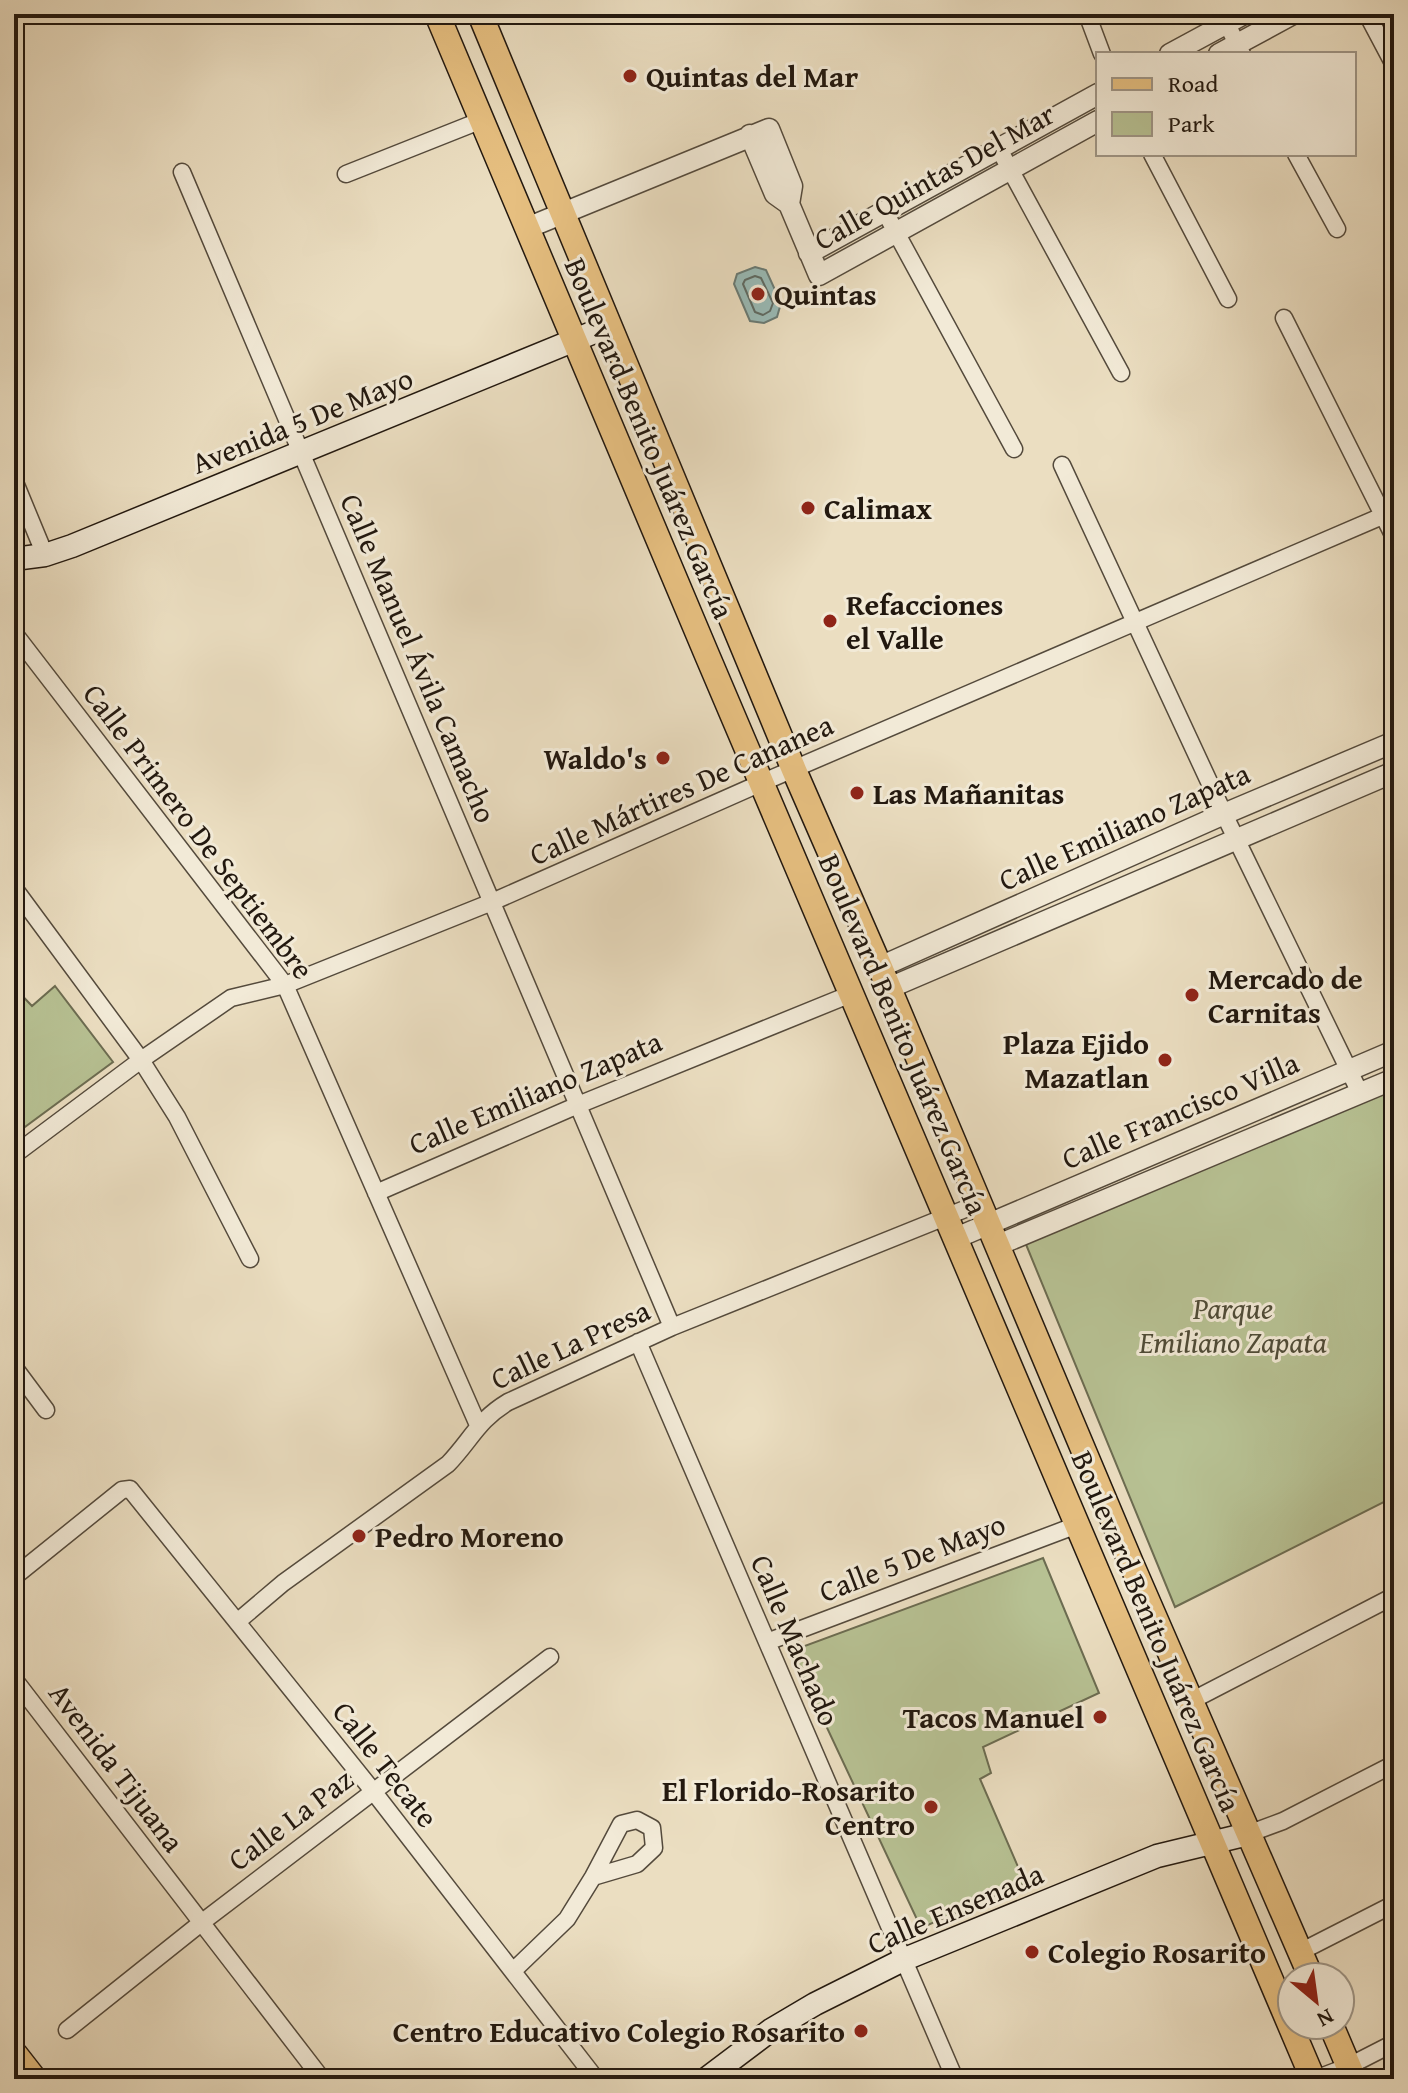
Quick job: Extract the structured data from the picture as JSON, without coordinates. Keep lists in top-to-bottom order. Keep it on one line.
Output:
{"streets":{"main road":["Avenida 5 De Mayo","Boulevard Benito Juárez García","Calle Ensenada"],"street":["Calle Quintas Del Mar","Calle Manuel Ávila Camacho","Calle Mártires De Cananea","Calle Emiliano Zapata","Calle Primero De Septiembre","Calle Francisco Villa","Calle La Presa","Calle 5 De Mayo","Calle Machado","Calle Tecate","Avenida Tijuana","Calle La Paz"]},"crossings":[["Calle Quintas Del Mar","Boulevard Benito Juárez García"],["Avenida 5 De Mayo","Boulevard Benito Juárez García"],["Avenida 5 De Mayo","Calle Manuel Ávila Camacho"],["Boulevard Benito Juárez García","Calle Mártires De Cananea"],["Boulevard Benito Juárez García","Calle Emiliano Zapata"],["Boulevard Benito Juárez García","Calle Francisco Villa"],["Boulevard Benito Juárez García","Calle La Presa"],["Boulevard Benito Juárez García","Calle 5 De Mayo"],["Boulevard Benito Juárez García","Calle Ensenada"],["Calle Manuel Ávila Camacho","Calle Mártires De Cananea"],["Calle Manuel Ávila Camacho","Calle Emiliano Zapata"],["Calle Manuel Ávila Camacho","Calle La Presa"],["Calle Mártires De Cananea","Calle Primero De Septiembre"],["Calle Emiliano Zapata","Calle Primero De Septiembre"],["Calle Primero De Septiembre","Calle La Presa"],["Calle La Presa","Calle Machado"],["Calle La Presa","Calle Tecate"],["Calle 5 De Mayo","Calle Machado"],["Calle Machado","Calle Ensenada"],["Calle Tecate","Calle La Paz"],["Avenida Tijuana","Calle La Paz"]],"parks":["Parque Emiliano Zapata"],"places":["Quintas del Mar","Quintas","Calimax","Refacciones el Valle","Waldo's","Las Mañanitas","Mercado de Carnitas","Plaza Ejido Mazatlan","Pedro Moreno","Tacos Manuel","El Florido-Rosarito Centro","Colegio Rosarito","Centro Educativo Colegio Rosarito"],"legend":["Road","Park"],"north":"bottom right"}
